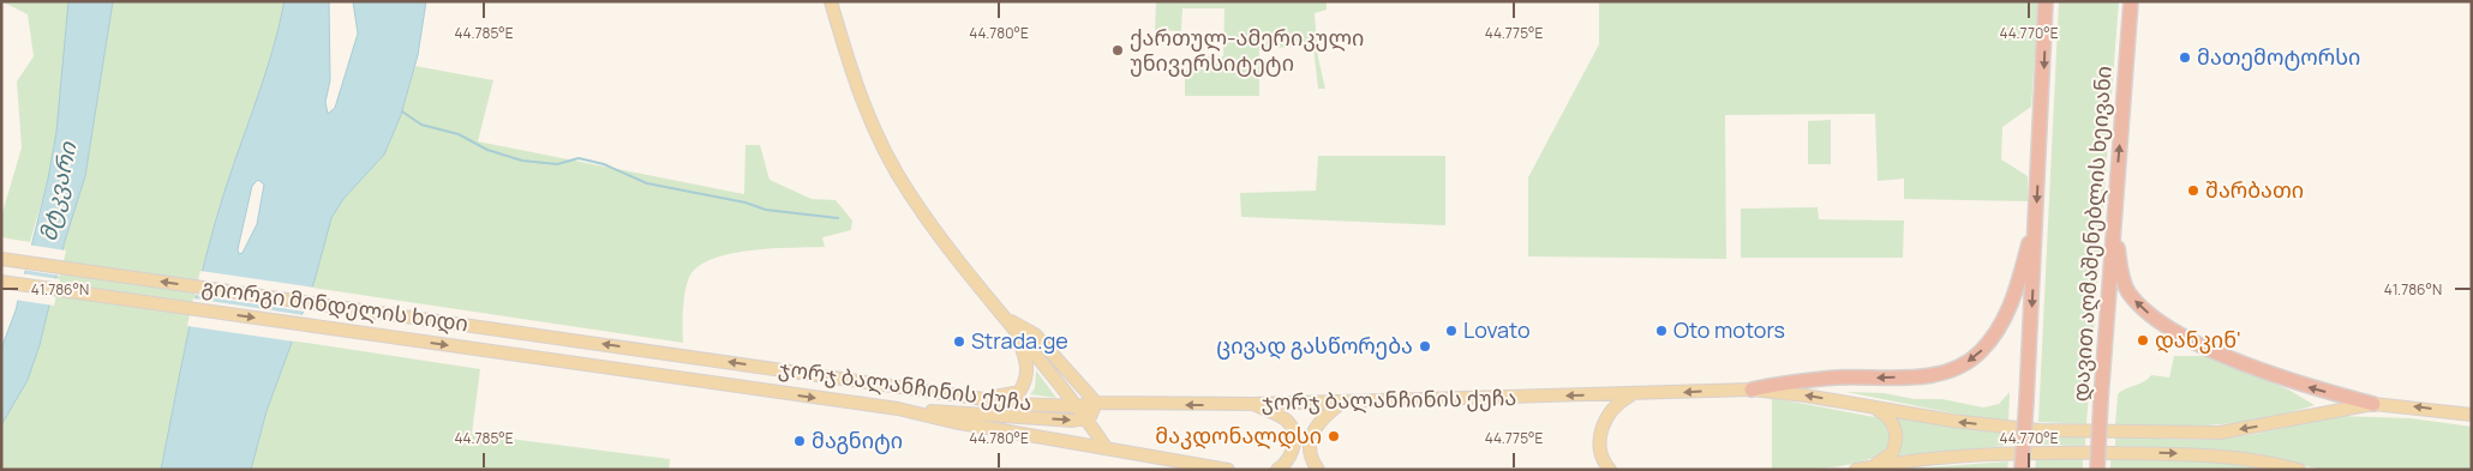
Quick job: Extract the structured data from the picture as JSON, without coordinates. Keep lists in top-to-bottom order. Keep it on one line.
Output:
{"streets":{"highway":["დავით აღმაშენებლის ხეივანი"],"main road":["გიორგი მინდელის ხიდი","ჯორჯ ბალანჩინის ქუჩა"]},"crossings":[["გიორგი მინდელის ხიდი","ჯორჯ ბალანჩინის ქუჩა"]],"water":["მტკვარი"],"places":["ქართულ-ამერიკული უნივერსიტეტი","მათემოტორსი","შარბათი","Lovato","Oto motors","დანკინ'","Strada.ge","ცივად გასწორება","მაკდონალდსი","მაგნიტი"],"coordinates":["44.785°E","44.780°E","44.775°E","44.770°E","41.786°N"]}
